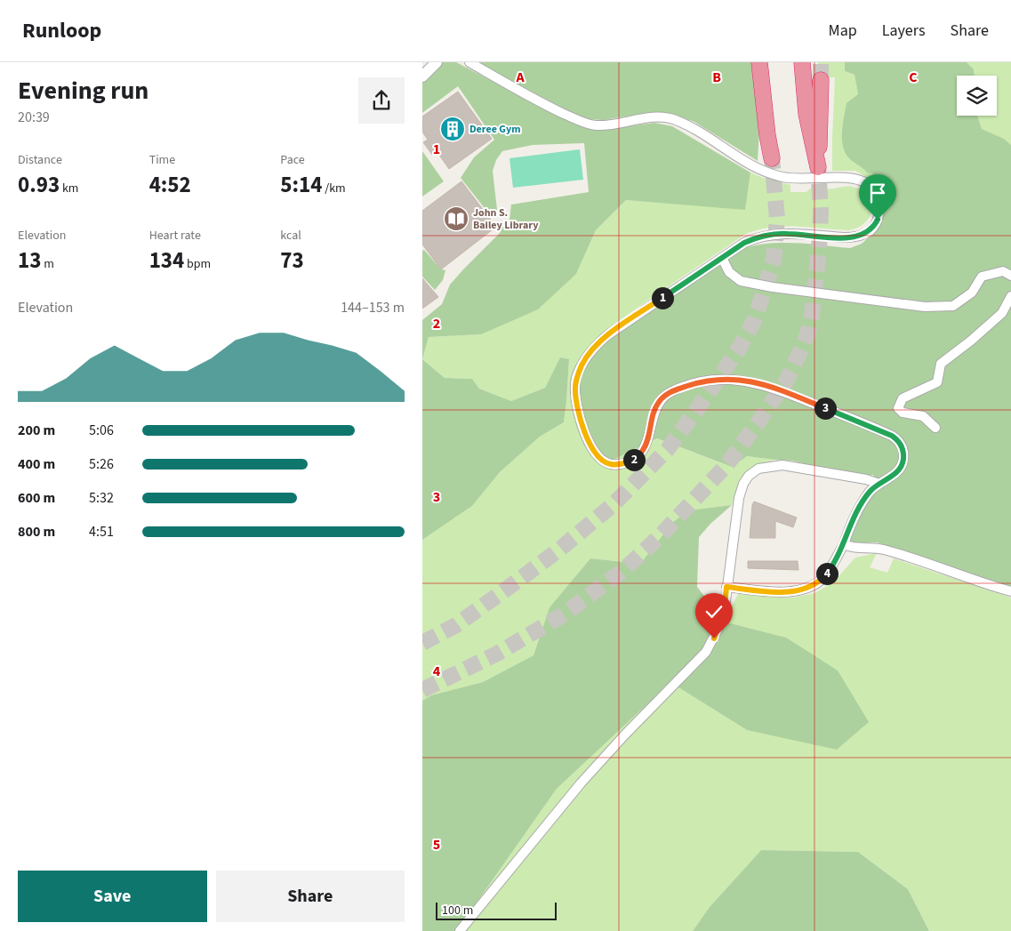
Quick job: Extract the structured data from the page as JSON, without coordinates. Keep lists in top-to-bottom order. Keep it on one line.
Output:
{"places":{"building":["Deree Gym"],"library":["John S. Bailey Library"]},"scale_bar":"100 m","page":{"header":"Runloop","nav":["Map","Layers","Share"],"heading":["Evening run","20:39"],"stats":[["Distance","0.93 km"],["Time","4:52"],["Pace","5:14 /km"],["Elevation","13 m"],["Heart rate","134 bpm"],["kcal","73"]],"pins":["1","3","2","4"],"chart":["Elevation","144–153 m"],"list":[{"name":"200 m","note":"5:06"},{"name":"400 m","note":"5:26"},{"name":"600 m","note":"5:32"},{"name":"800 m","note":"4:51"}],"buttons":["Save","Share"],"scale":"100 m"},"grid":{"columns":["A","B","C"],"rows":["1","2","3","4","5"]}}
